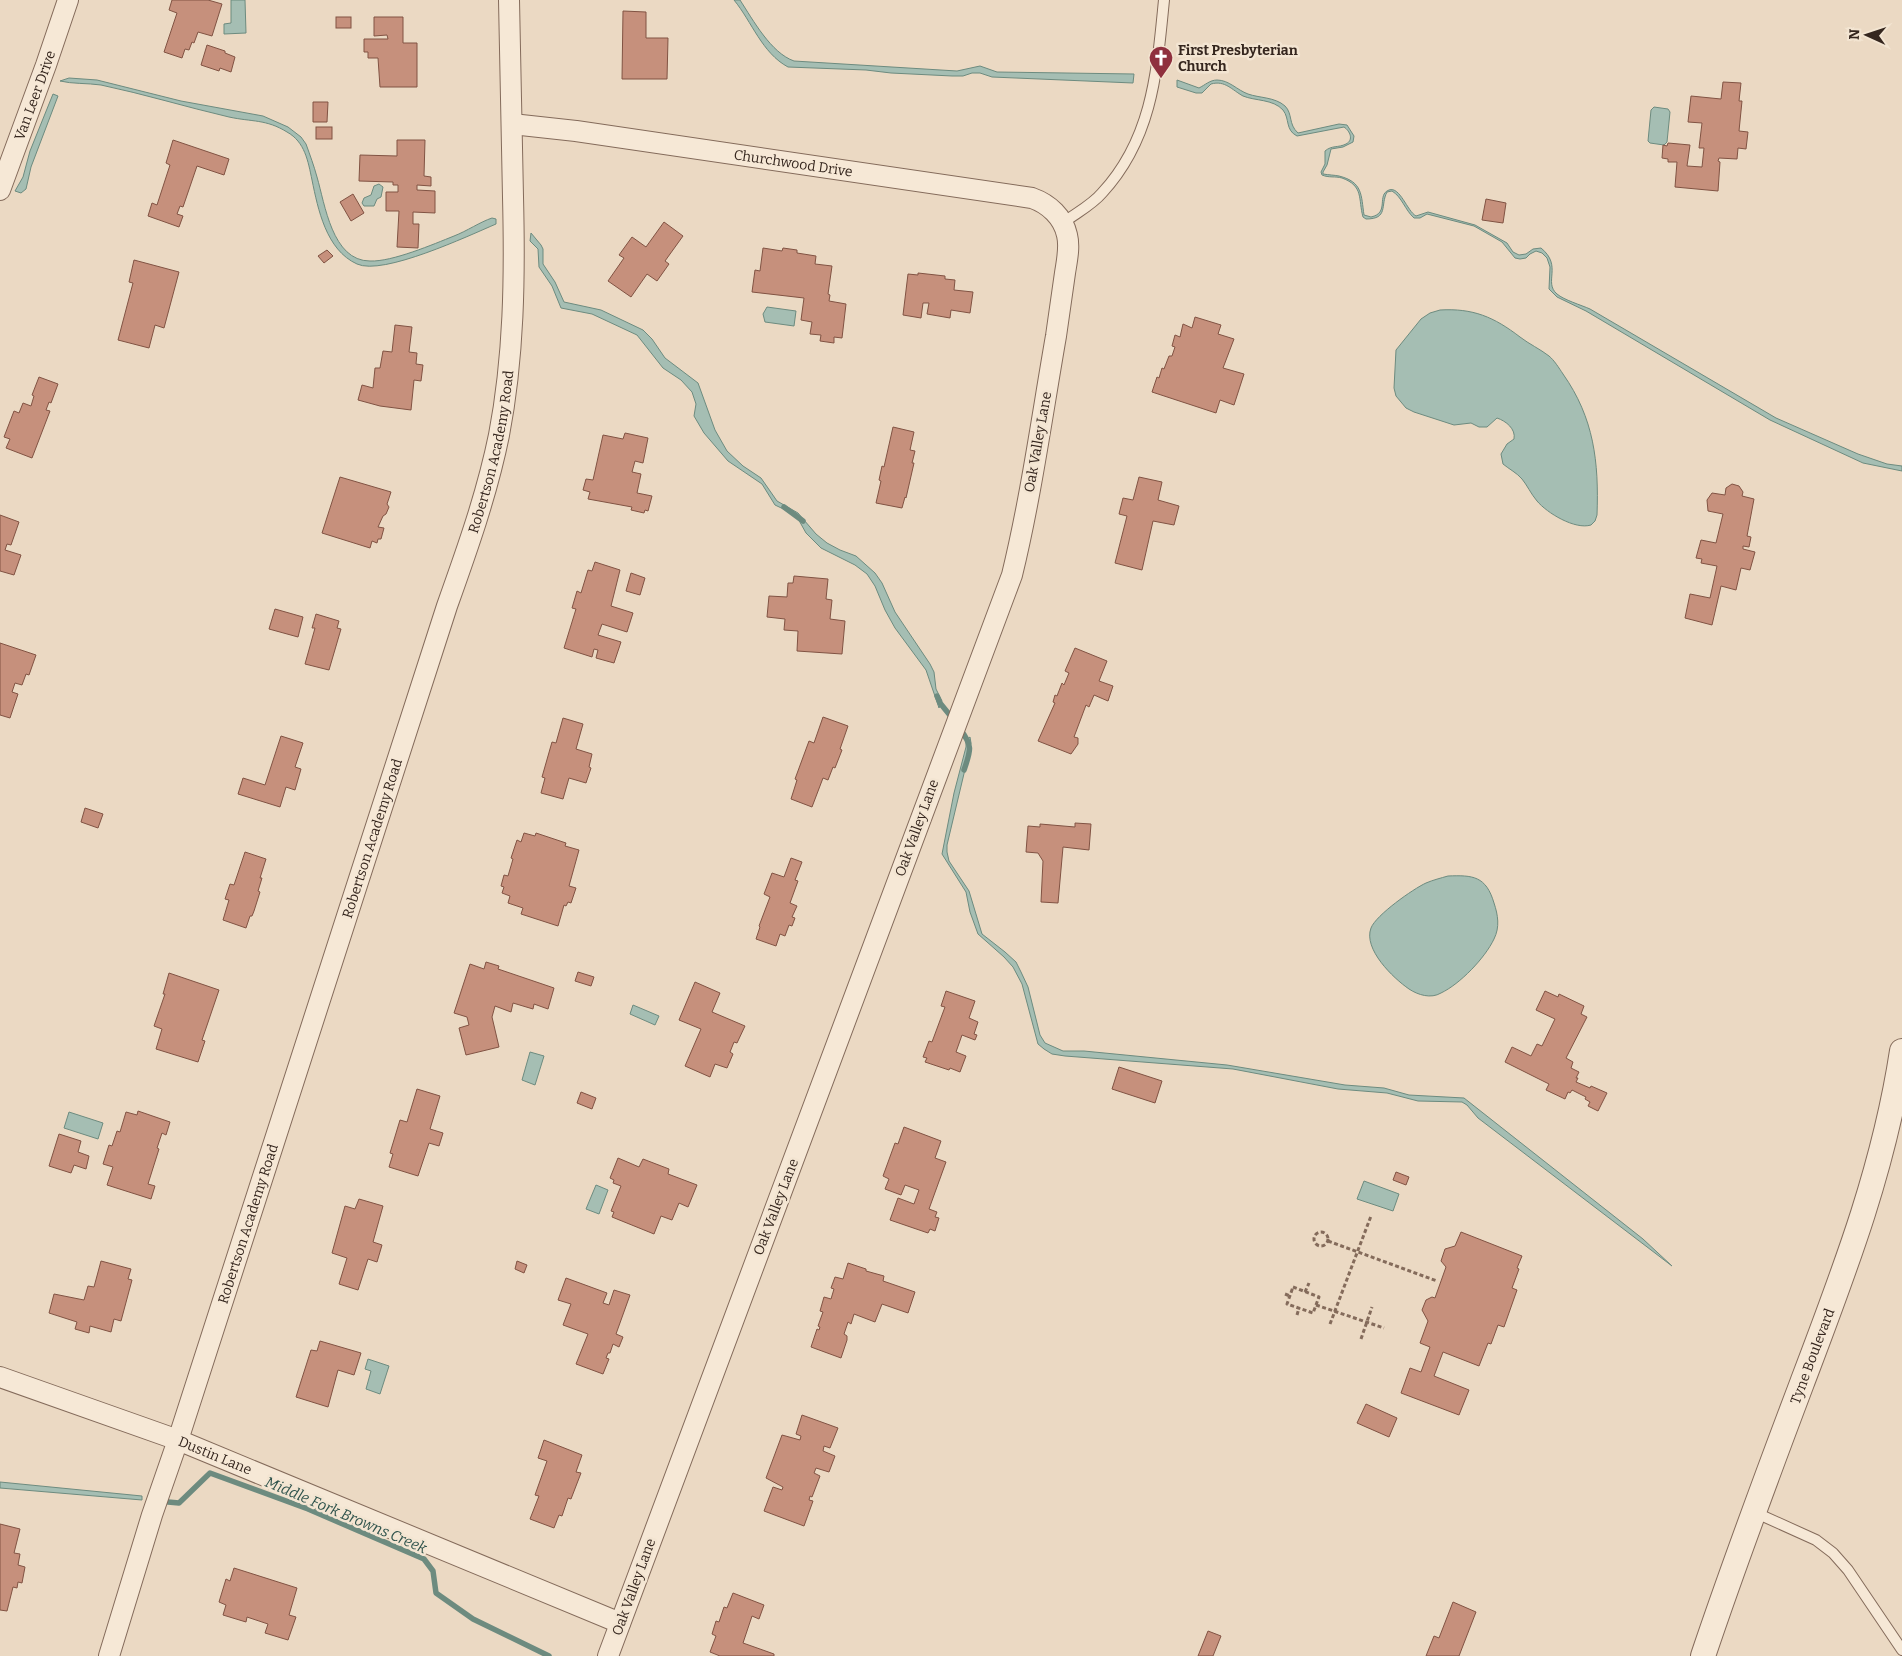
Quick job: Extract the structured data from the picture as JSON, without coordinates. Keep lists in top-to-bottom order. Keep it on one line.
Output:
{"streets":{"street":["Van Leer Drive","Churchwood Drive","Oak Valley Lane","Robertson Academy Road","Tyne Boulevard","Dustin Lane"]},"crossings":[["Churchwood Drive","Oak Valley Lane"],["Churchwood Drive","Robertson Academy Road"],["Oak Valley Lane","Dustin Lane"],["Robertson Academy Road","Dustin Lane"]],"water":["Middle Fork Browns Creek"],"places":{"church":["First Presbyterian Church"]},"north":"left"}
